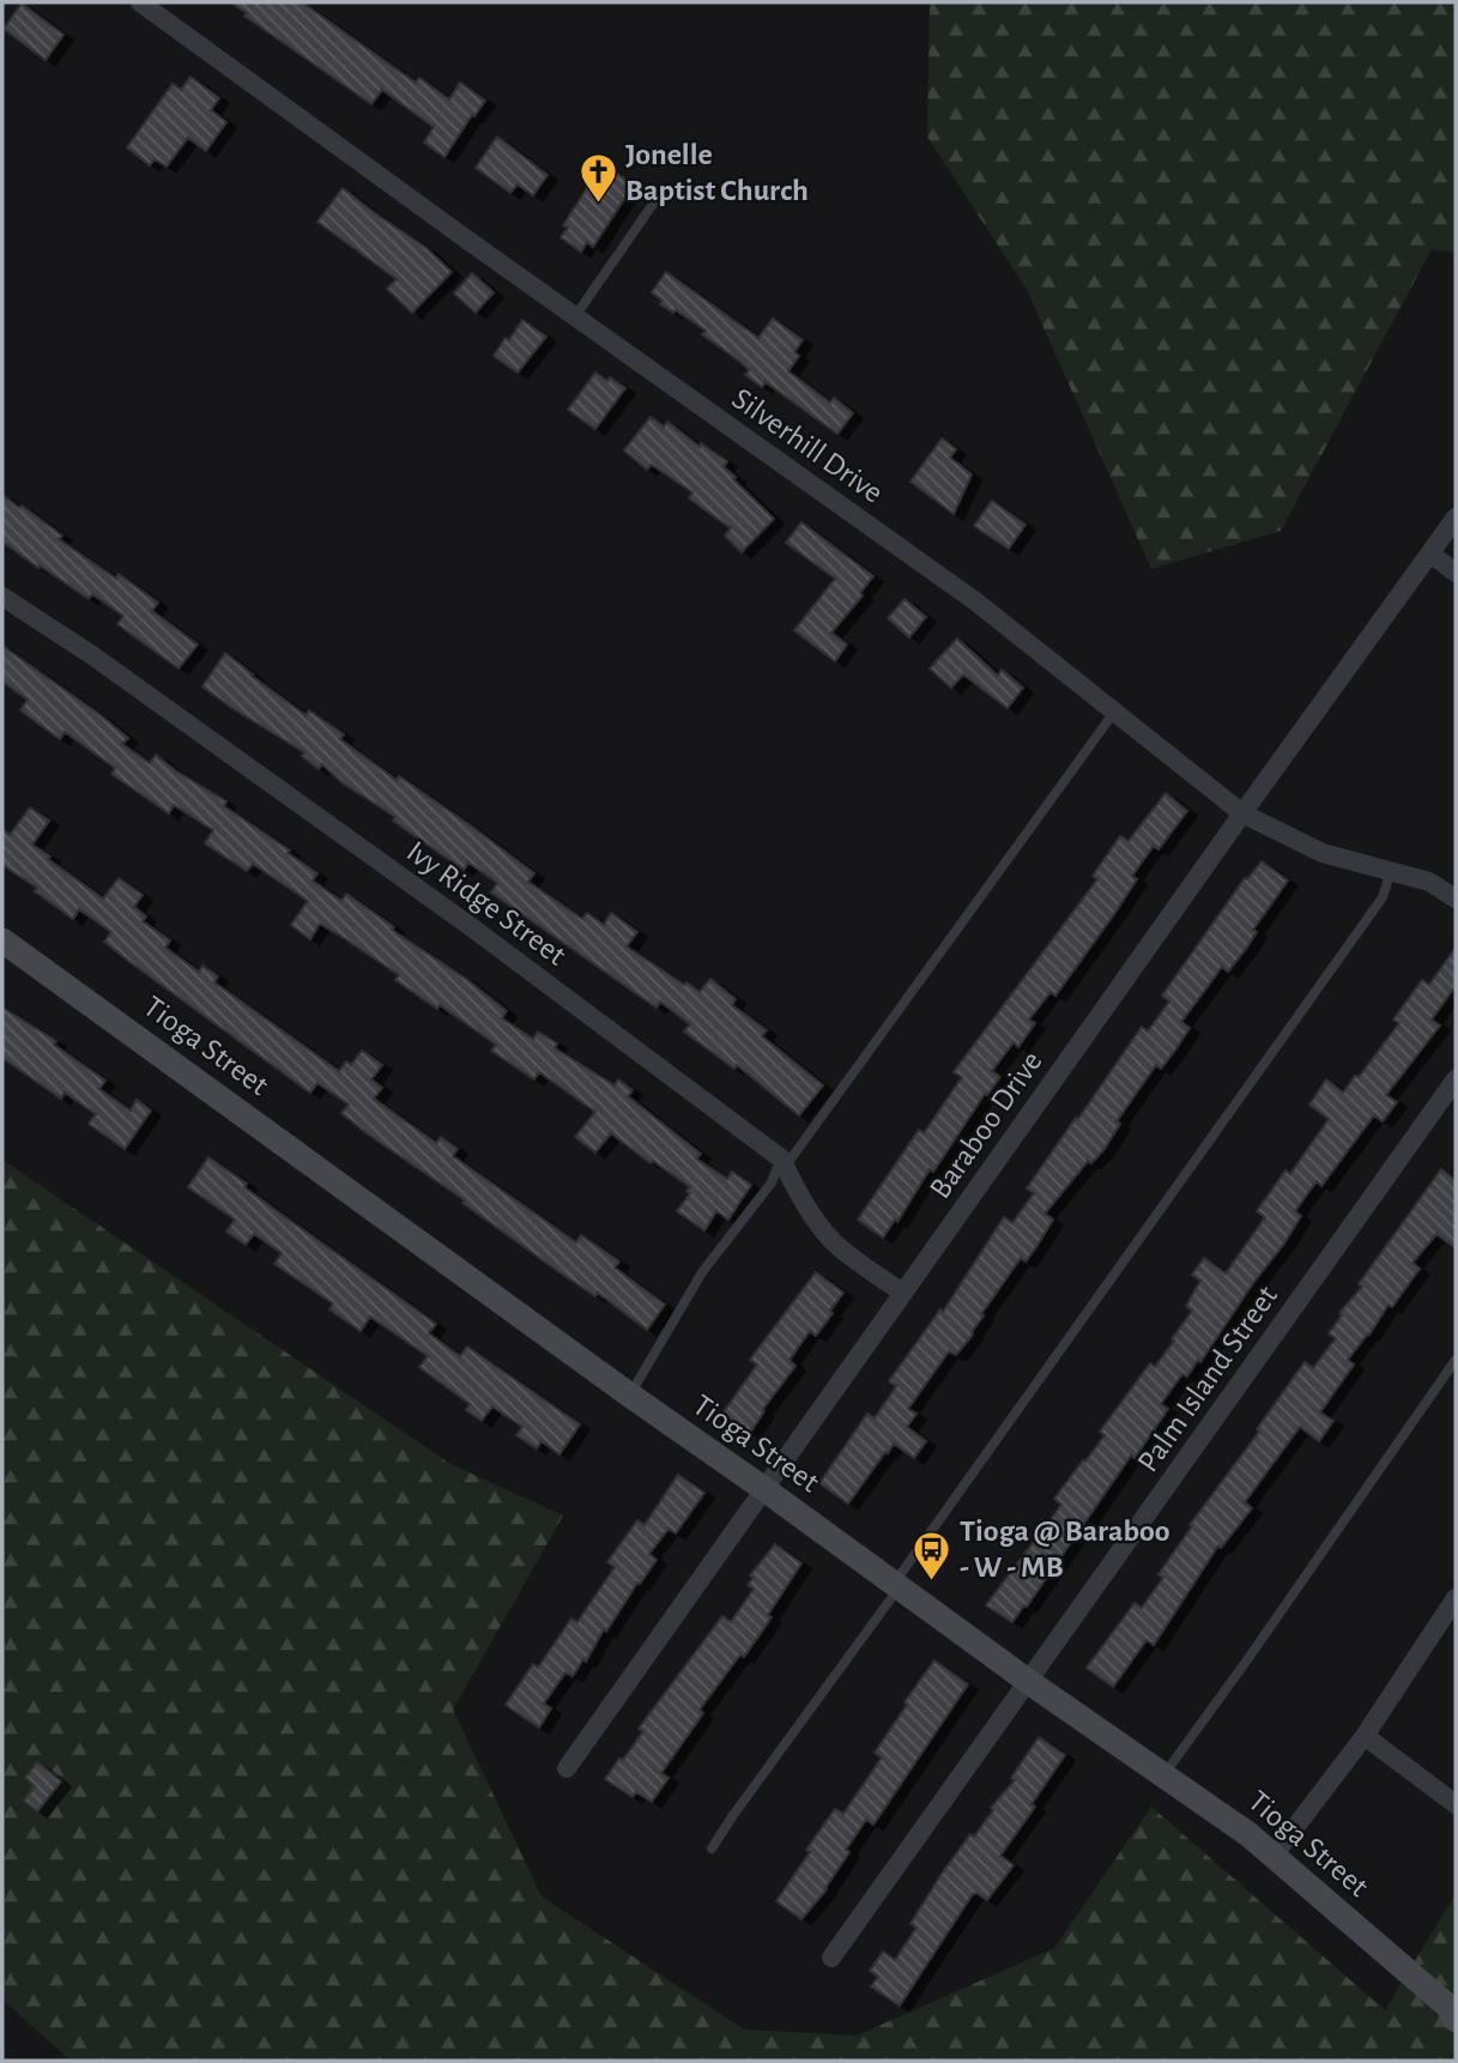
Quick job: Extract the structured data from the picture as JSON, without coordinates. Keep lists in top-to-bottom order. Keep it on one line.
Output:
{"streets":{"street":["Silverhill Drive","Ivy Ridge Street","Tioga Street","Baraboo Drive","Palm Island Street"]},"crossings":[["Silverhill Drive","Baraboo Drive"],["Ivy Ridge Street","Baraboo Drive"],["Tioga Street","Baraboo Drive"],["Tioga Street","Palm Island Street"]],"places":{"church":["Jonelle Baptist Church"],"bus stop":["Tioga @ Baraboo - W - MB"]}}
